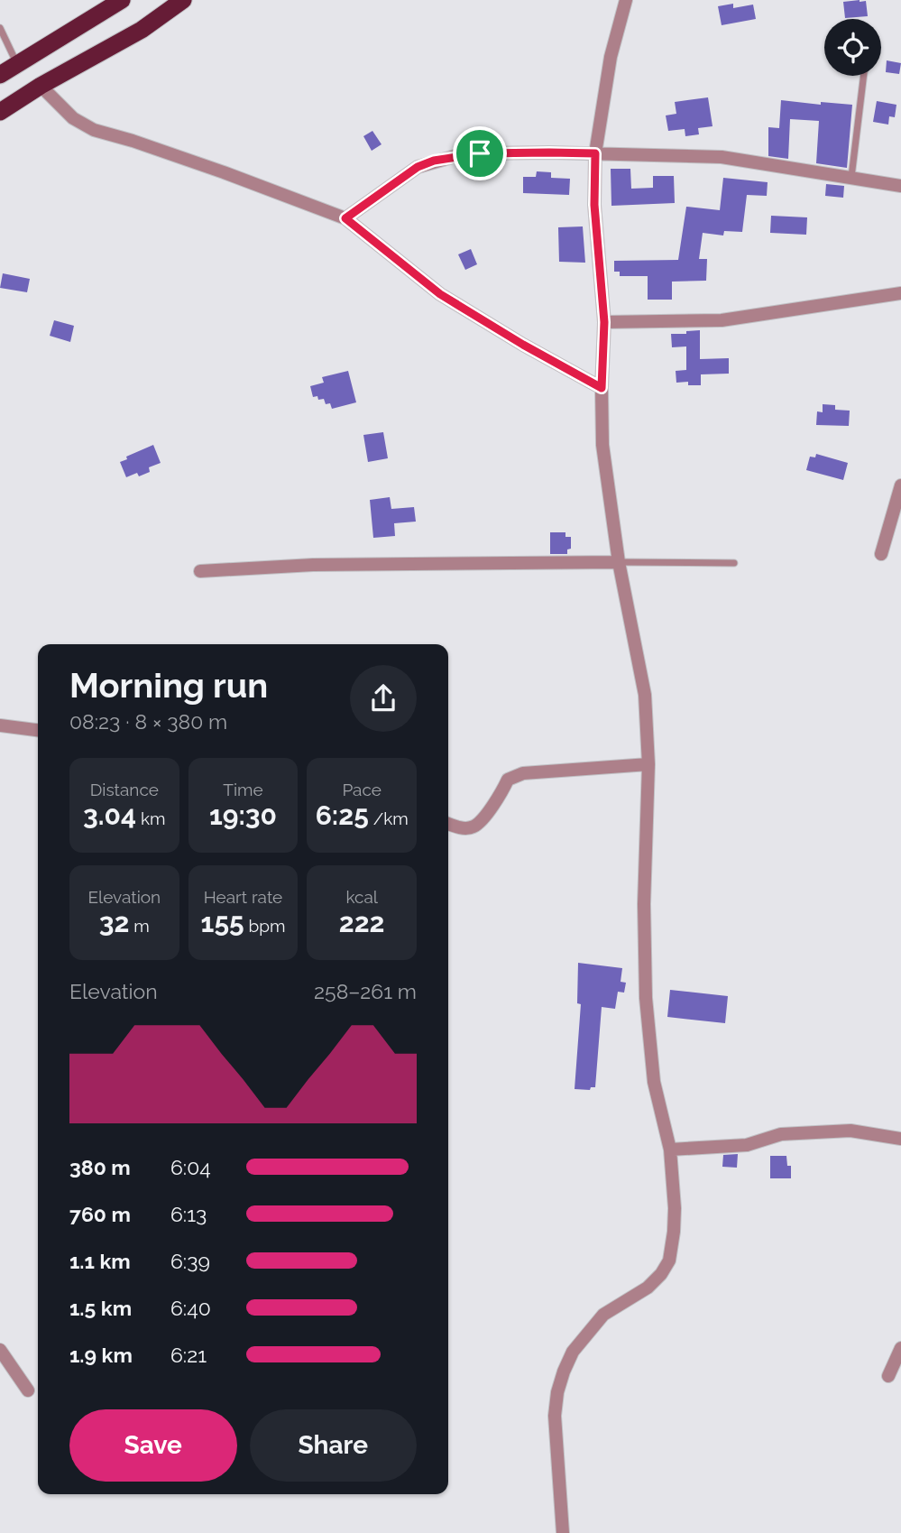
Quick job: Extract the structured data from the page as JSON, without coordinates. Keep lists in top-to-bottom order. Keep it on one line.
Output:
{"page":{"heading":["Morning run","08:23 · 8 × 380 m"],"stats":[["Distance","3.04 km"],["Time","19:30"],["Pace","6:25 /km"],["Elevation","32 m"],["Heart rate","155 bpm"],["kcal","222"]],"chart":["Elevation","258–261 m"],"list":[{"name":"380 m","note":"6:04"},{"name":"760 m","note":"6:13"},{"name":"1.1 km","note":"6:39"},{"name":"1.5 km","note":"6:40"},{"name":"1.9 km","note":"6:21"}],"buttons":["Save","Share"]}}
